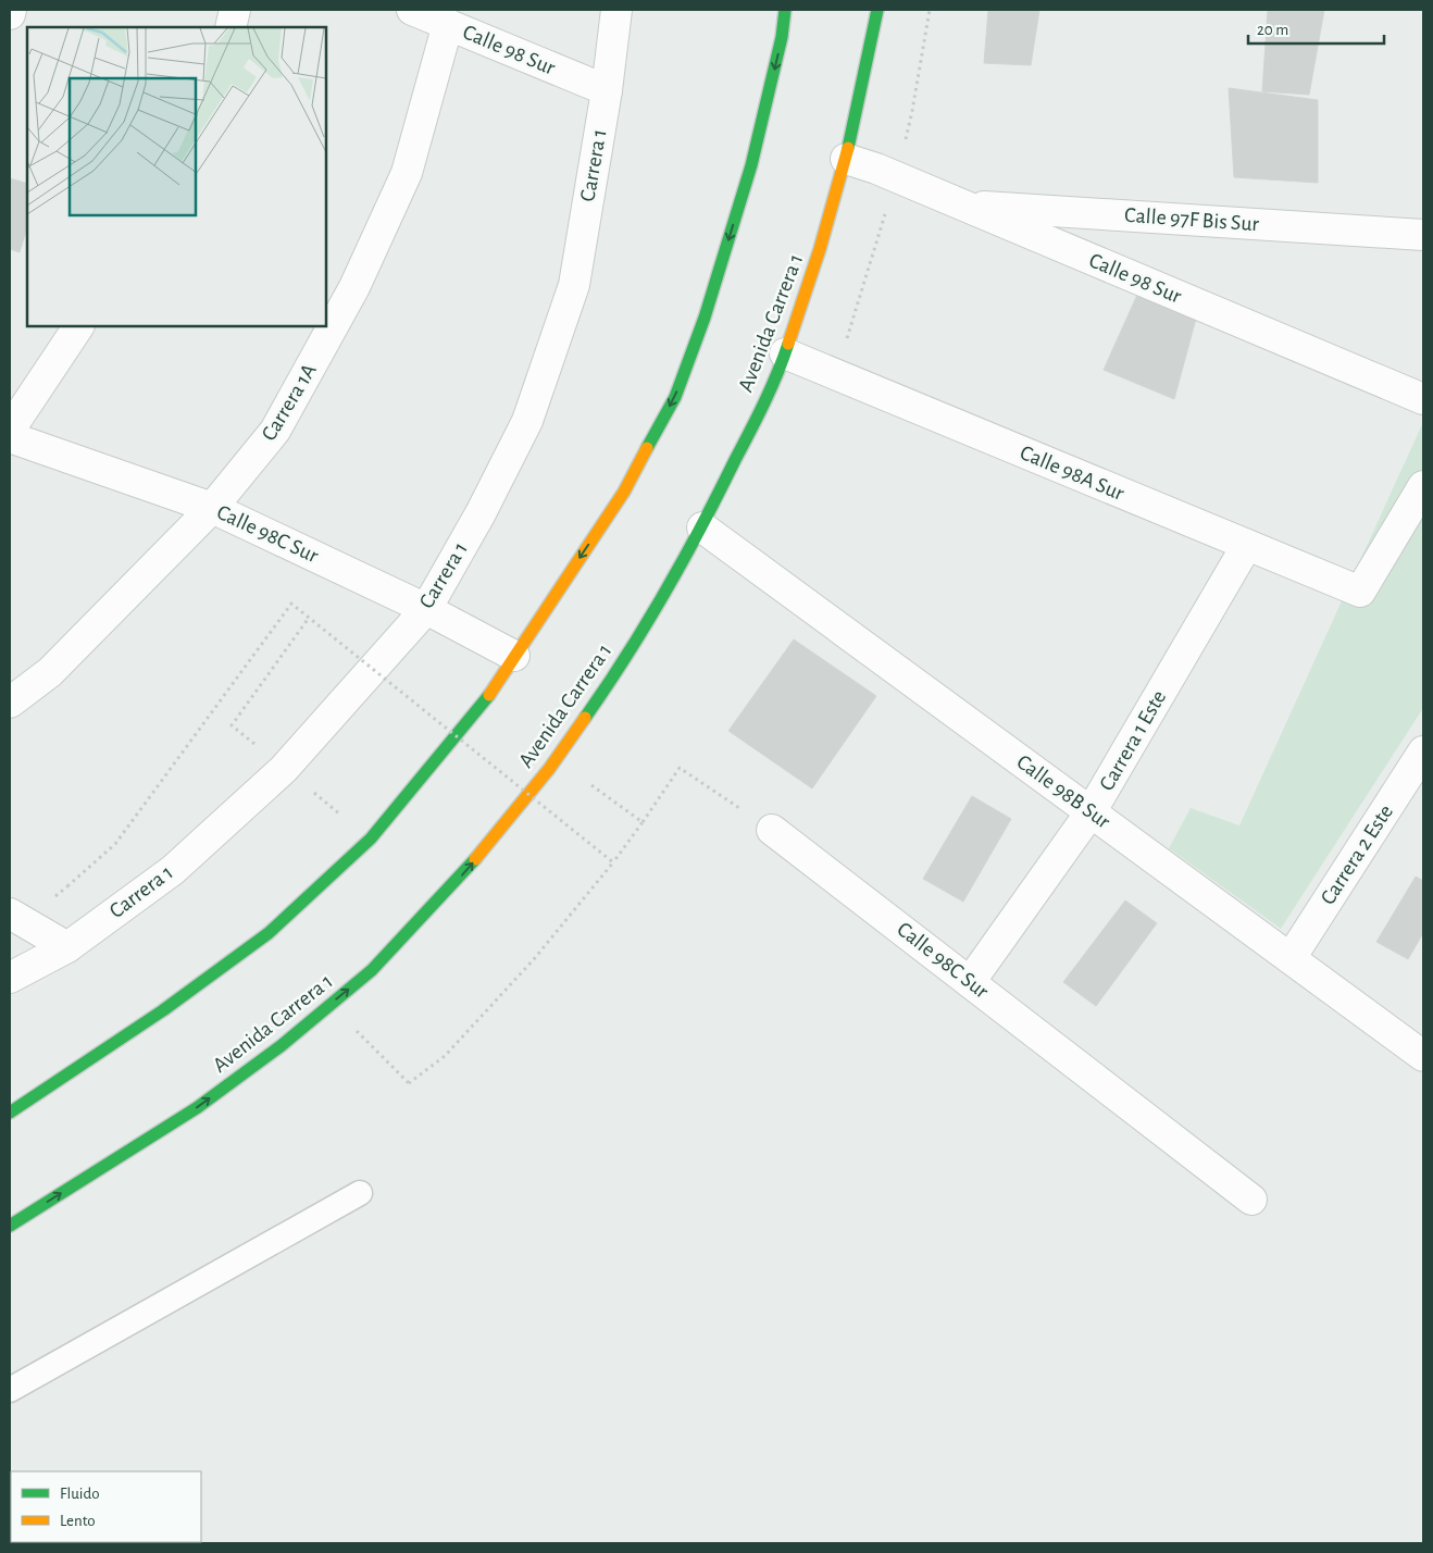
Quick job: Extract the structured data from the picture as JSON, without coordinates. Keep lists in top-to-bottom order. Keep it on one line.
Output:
{"streets":{"highway":["Avenida Carrera 1"],"street":["Calle 98 Sur","Carrera 1","Calle 97F Bis Sur","Carrera 1A","Calle 98A Sur","Calle 98C Sur","Carrera 1 Este","Calle 98B Sur","Carrera 2 Este"]},"crossings":[["Calle 98 Sur","Carrera 1"],["Calle 98 Sur","Calle 97F Bis Sur"],["Calle 98 Sur","Avenida Carrera 1"],["Calle 98 Sur","Carrera 1A"],["Carrera 1","Calle 98C Sur"],["Avenida Carrera 1","Calle 98A Sur"],["Avenida Carrera 1","Calle 98B Sur"],["Carrera 1A","Calle 98C Sur"],["Calle 98A Sur","Carrera 1 Este"],["Calle 98C Sur","Carrera 1 Este"],["Carrera 1 Este","Calle 98B Sur"],["Calle 98B Sur","Carrera 2 Este"]],"legend":["Fluido","Lento"],"scale_bar":"20 m"}
